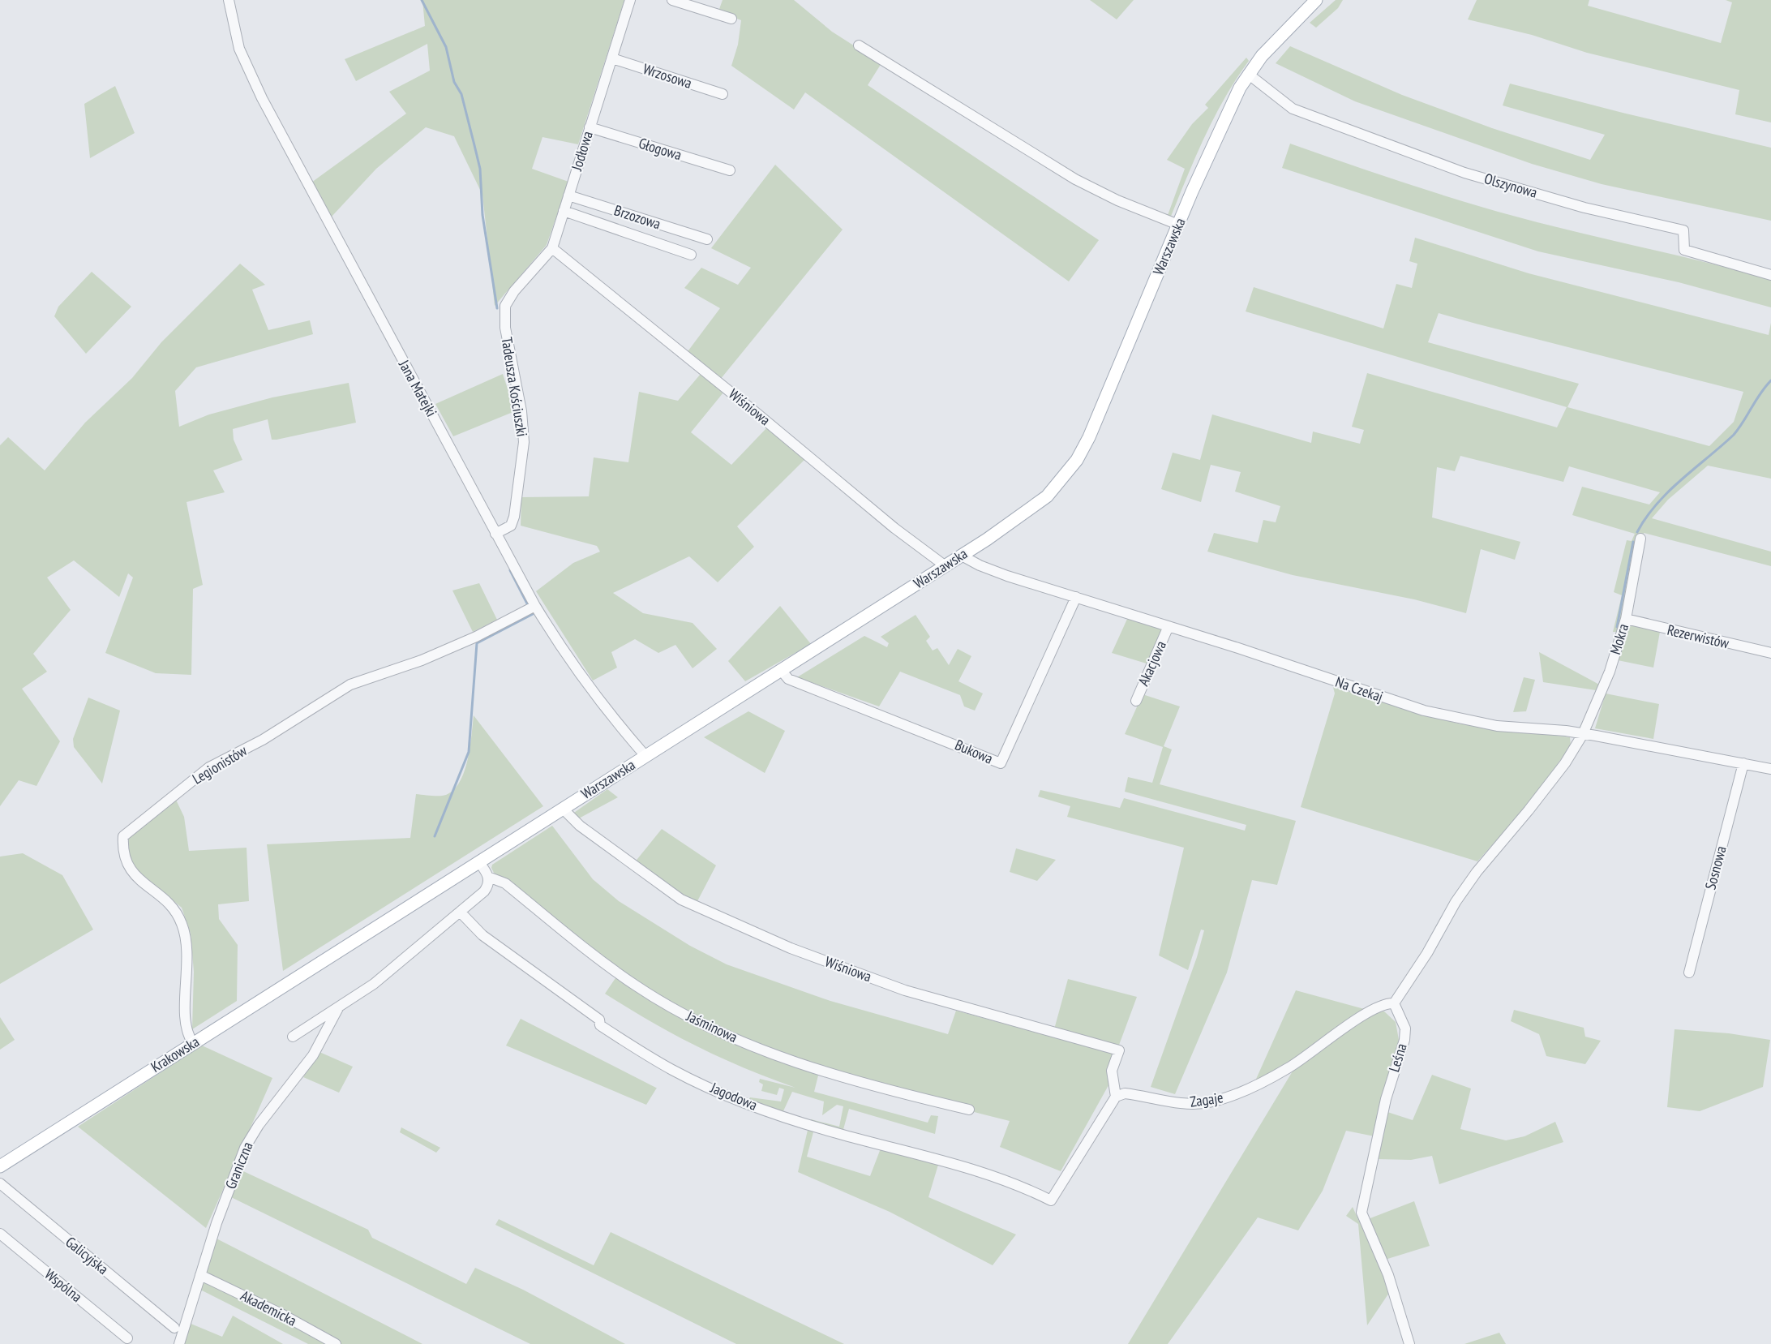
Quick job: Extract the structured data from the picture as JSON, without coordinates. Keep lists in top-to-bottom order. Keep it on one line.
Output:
{"streets":{"main road":["Warszawska","Krakowska"],"street":["Wrzosowa","Głogowa","Jodłowa","Olszynowa","Brzozowa","Tadeusza Kościuszki","Jana Matejki","Wiśniowa","Rezerwistów","Mokra","Akacjowa","Na Czekaj","Bukowa","Legionistów","Sosnowa","Jaśminowa","Leśna","Jagodowa","Zagaje","Graniczna","Galicyjska","Wspólna","Akademicka"]},"crossings":[["Wrzosowa","Jodłowa"],["Głogowa","Jodłowa"],["Jodłowa","Brzozowa"],["Jodłowa","Tadeusza Kościuszki"],["Jodłowa","Wiśniowa"],["Olszynowa","Warszawska"],["Warszawska","Jana Matejki"],["Warszawska","Wiśniowa"],["Warszawska","Na Czekaj"],["Warszawska","Bukowa"],["Warszawska","Krakowska"],["Tadeusza Kościuszki","Jana Matejki"],["Jana Matejki","Legionistów"],["Wiśniowa","Jagodowa"],["Wiśniowa","Zagaje"],["Rezerwistów","Mokra"],["Mokra","Na Czekaj"],["Akacjowa","Na Czekaj"],["Na Czekaj","Bukowa"],["Na Czekaj","Sosnowa"],["Legionistów","Krakowska"],["Jaśminowa","Graniczna"],["Leśna","Zagaje"],["Jagodowa","Zagaje"],["Jagodowa","Graniczna"],["Graniczna","Akademicka"]]}
